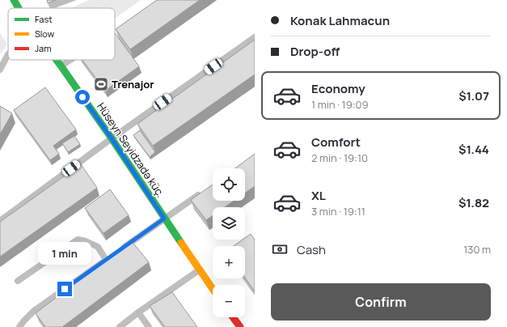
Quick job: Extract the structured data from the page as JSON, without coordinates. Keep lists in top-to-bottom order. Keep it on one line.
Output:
{"streets":{"street":["Hüseyn Seyidzadə küç."]},"places":{"sports":["Trenajor"]},"legend":["Fast","Slow","Jam"],"page":{"banner":["Konak Lahmacun","Drop-off"],"list":[{"name":"Economy","note":"1 min · 19:09","value":"$1.07"},{"name":"Comfort","note":"2 min · 19:10","value":"$1.44"},{"name":"XL","note":"3 min · 19:11","value":"$1.82"}],"map_buttons":["+","−"],"pay":["Cash","130 m"],"bubble":"1 min","buttons":"Confirm"}}
